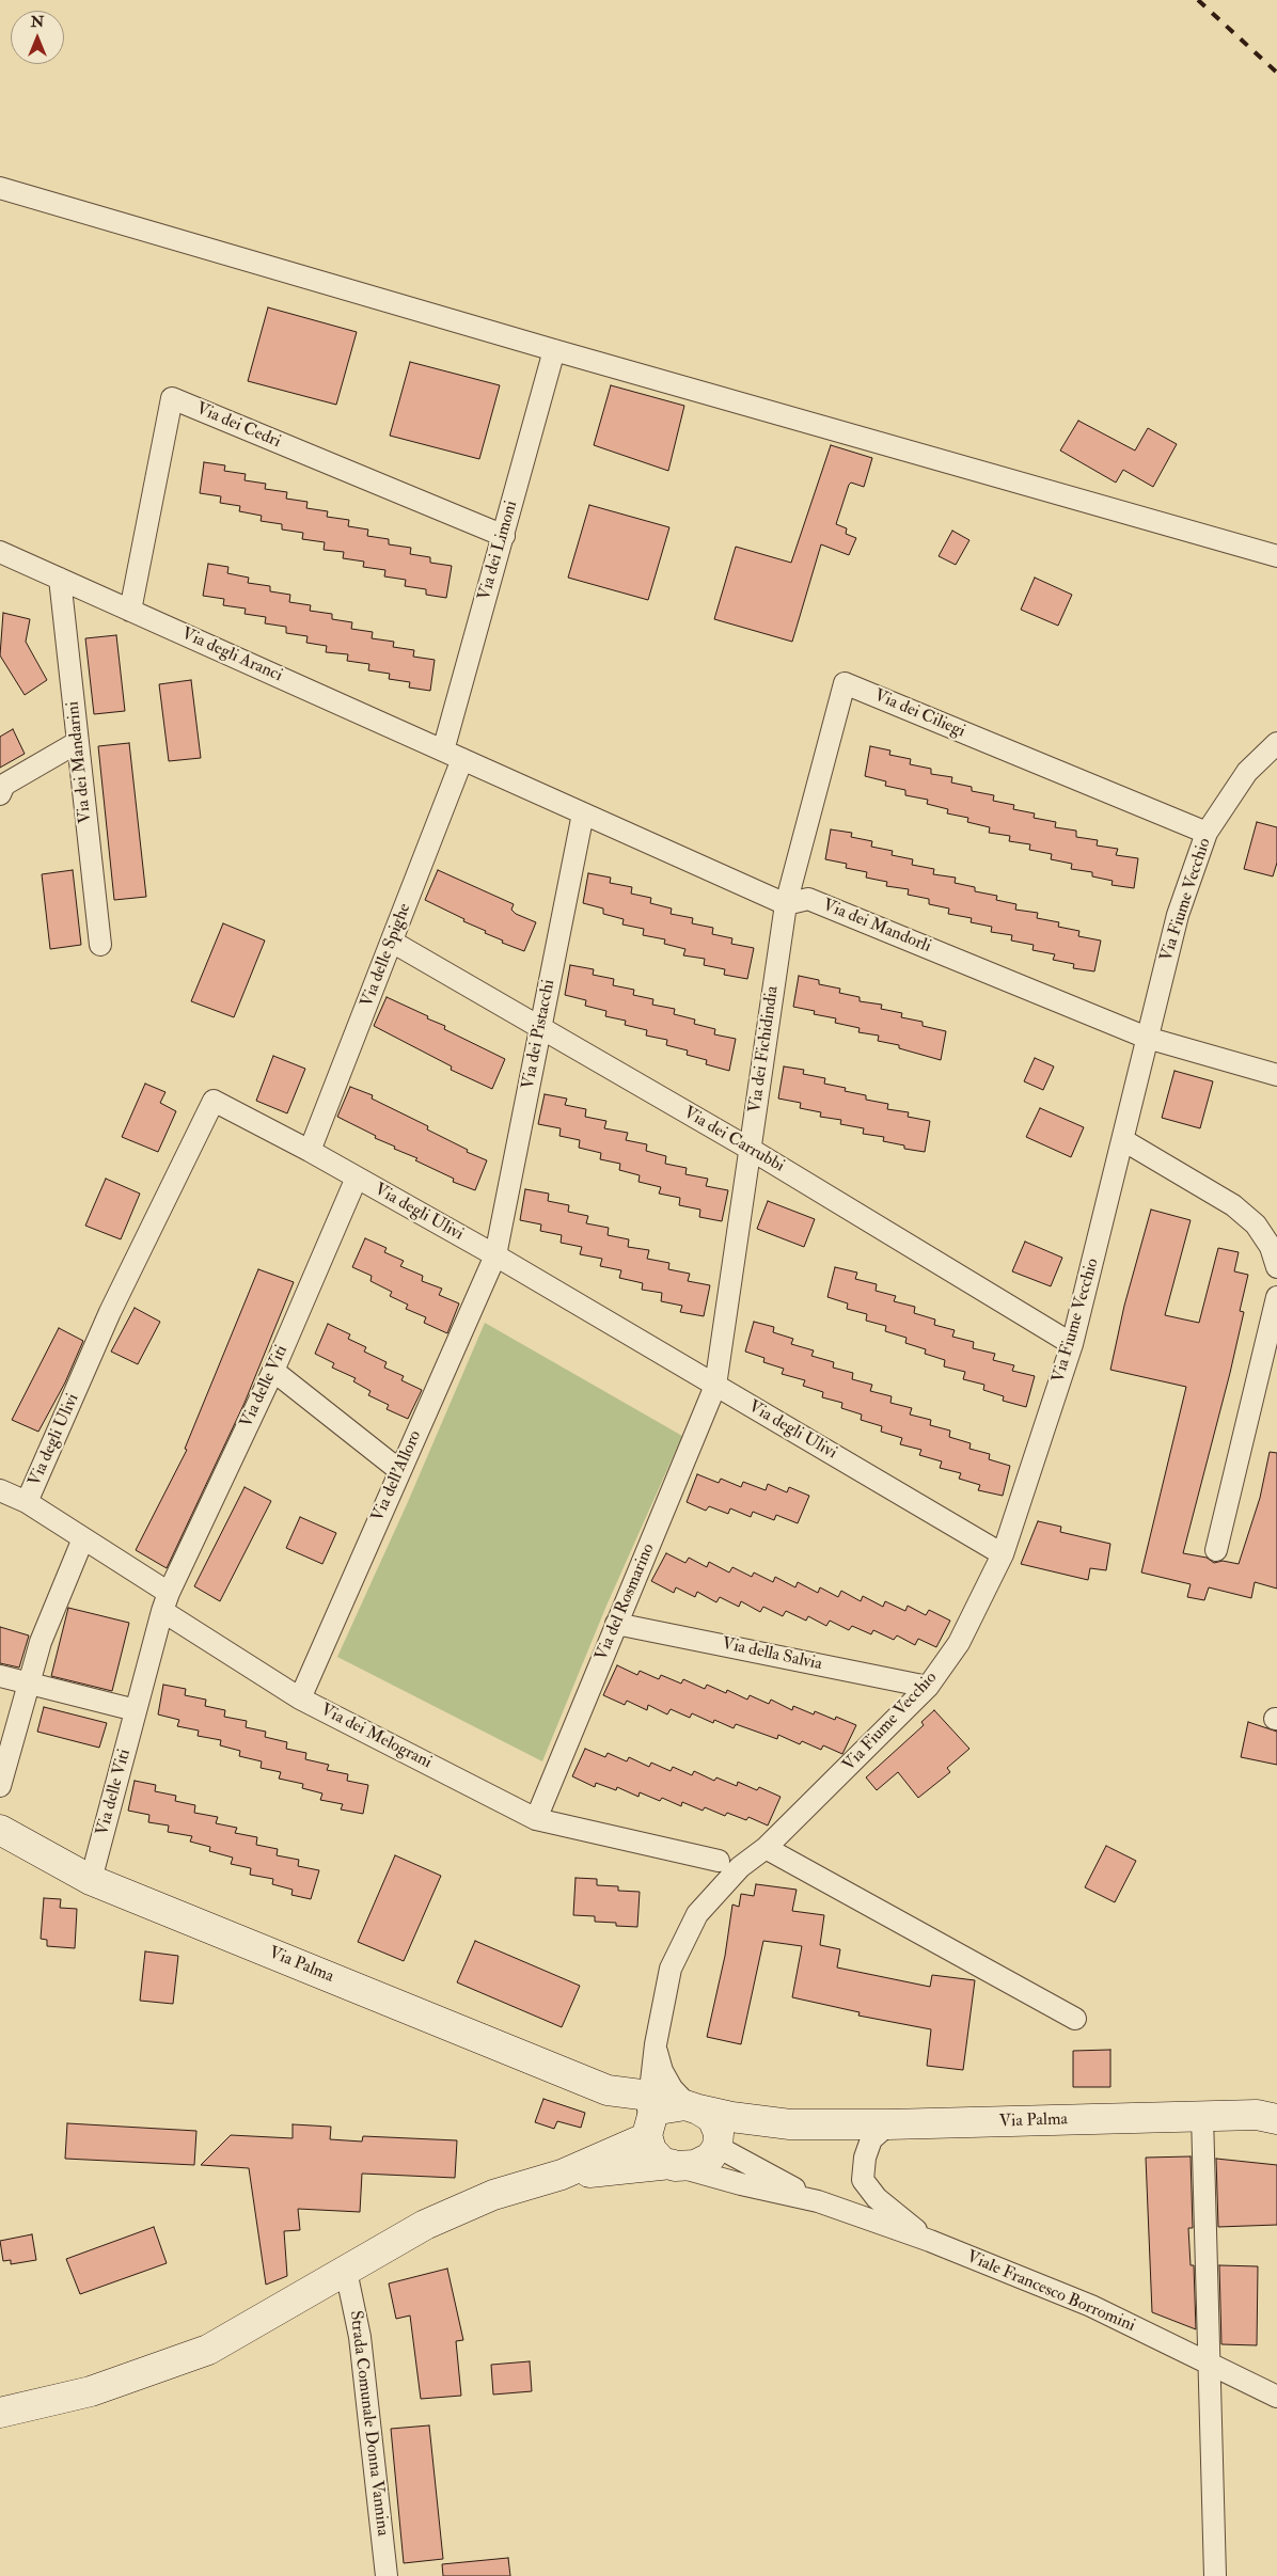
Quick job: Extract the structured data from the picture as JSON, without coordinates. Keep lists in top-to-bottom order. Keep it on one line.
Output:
{"streets":{"main road":["Via Palma"],"street":["Via dei Cedri","Via dei Limoni","Via degli Aranci","Via dei Ciliegi","Via dei Mandarini","Via Fiume Vecchio","Via dei Mandorli","Via delle Spighe","Via dei Pistacchi","Via dei Fichidindia","Via dei Carrubbi","Via degli Ulivi","Via delle Viti","Via dell'Alloro","Via del Rosmarino","Via della Salvia","Via dei Melograni","Viale Francesco Borromini","Strada Comunale Donna Vannina"]},"crossings":[["Via dei Cedri","Via dei Limoni"],["Via dei Cedri","Via degli Aranci"],["Via dei Limoni","Via degli Aranci"],["Via degli Aranci","Via dei Mandarini"],["Via degli Aranci","Via delle Spighe"],["Via dei Ciliegi","Via Fiume Vecchio"],["Via dei Ciliegi","Via dei Mandorli"],["Via dei Ciliegi","Via dei Fichidindia"],["Via Fiume Vecchio","Via dei Mandorli"],["Via Fiume Vecchio","Via dei Carrubbi"],["Via Fiume Vecchio","Via degli Ulivi"],["Via Fiume Vecchio","Via della Salvia"],["Via dei Mandorli","Via dei Fichidindia"],["Via delle Spighe","Via dei Carrubbi"],["Via delle Spighe","Via degli Ulivi"],["Via dei Pistacchi","Via dei Carrubbi"],["Via dei Pistacchi","Via degli Ulivi"],["Via dei Pistacchi","Via dell'Alloro"],["Via dei Fichidindia","Via dei Carrubbi"],["Via dei Fichidindia","Via degli Ulivi"],["Via dei Fichidindia","Via del Rosmarino"],["Via degli Ulivi","Via delle Viti"],["Via degli Ulivi","Via dell'Alloro"],["Via degli Ulivi","Via del Rosmarino"],["Via degli Ulivi","Via dei Melograni"],["Via delle Viti","Via dei Melograni"],["Via delle Viti","Via Palma"],["Via dell'Alloro","Via dei Melograni"],["Via del Rosmarino","Via della Salvia"],["Via del Rosmarino","Via dei Melograni"]],"north":"top"}
